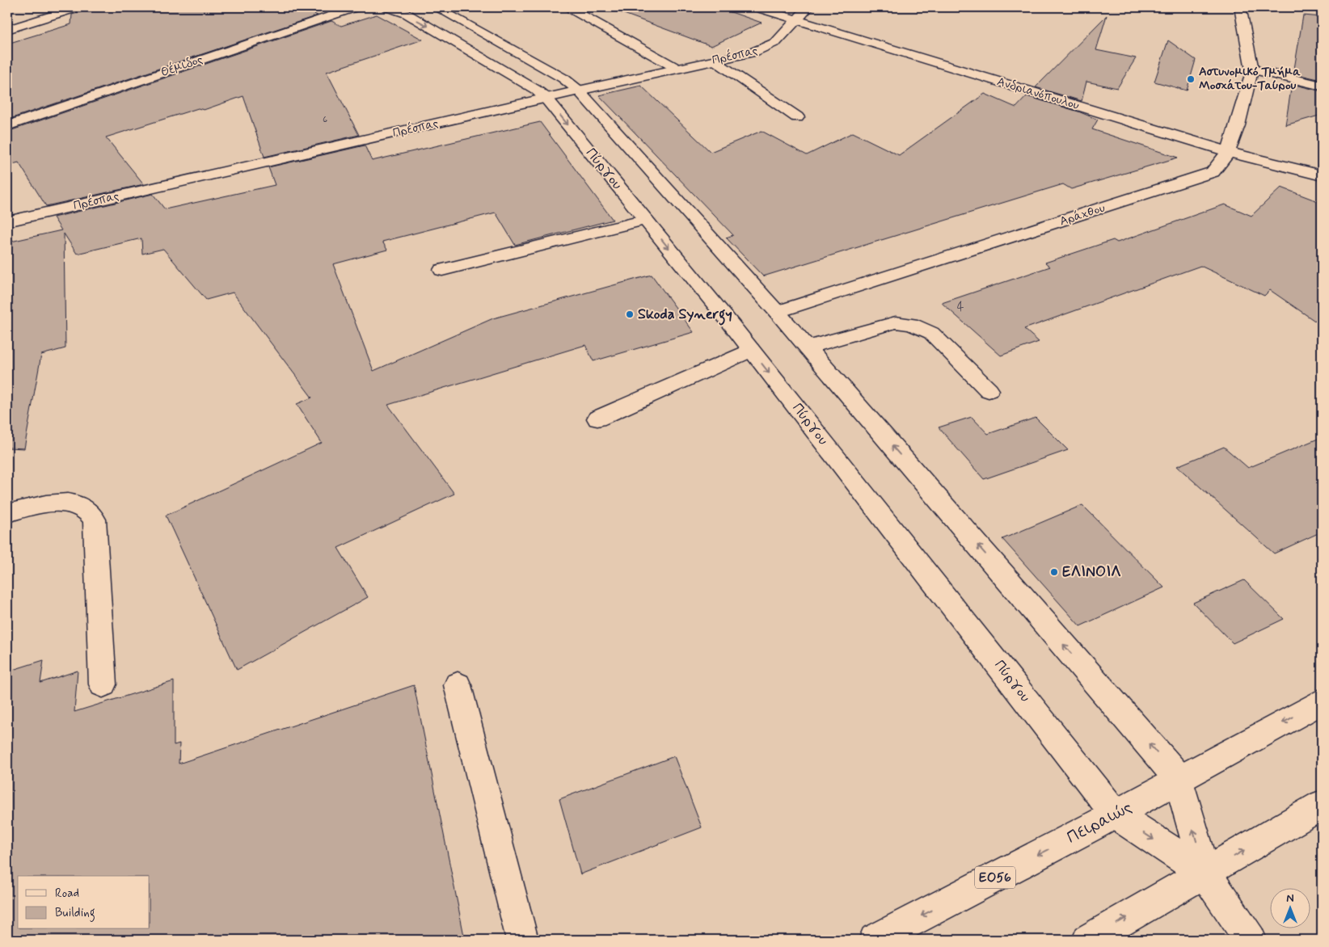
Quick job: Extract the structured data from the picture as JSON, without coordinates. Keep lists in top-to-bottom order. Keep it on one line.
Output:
{"streets":{"street":["Πρέσπας","Θέμιδος","Ανδριανόπουλου","Πύργου","Αράχθου","Πειραιώς","ΕΟ56"]},"crossings":[["Πρέσπας","Ανδριανόπουλου"],["Πρέσπας","Πύργου"],["Ανδριανόπουλου","Αράχθου"],["Πύργου","Αράχθου"],["Πύργου","Πειραιώς"]],"places":["Αστυνομικό Τμήμα Μοσχάτου-Ταύρου","Skoda Synergy","ΕΛΙΝΟΙΛ"],"house_numbers":["6","4"],"legend":["Road","Building"],"north":"top"}
